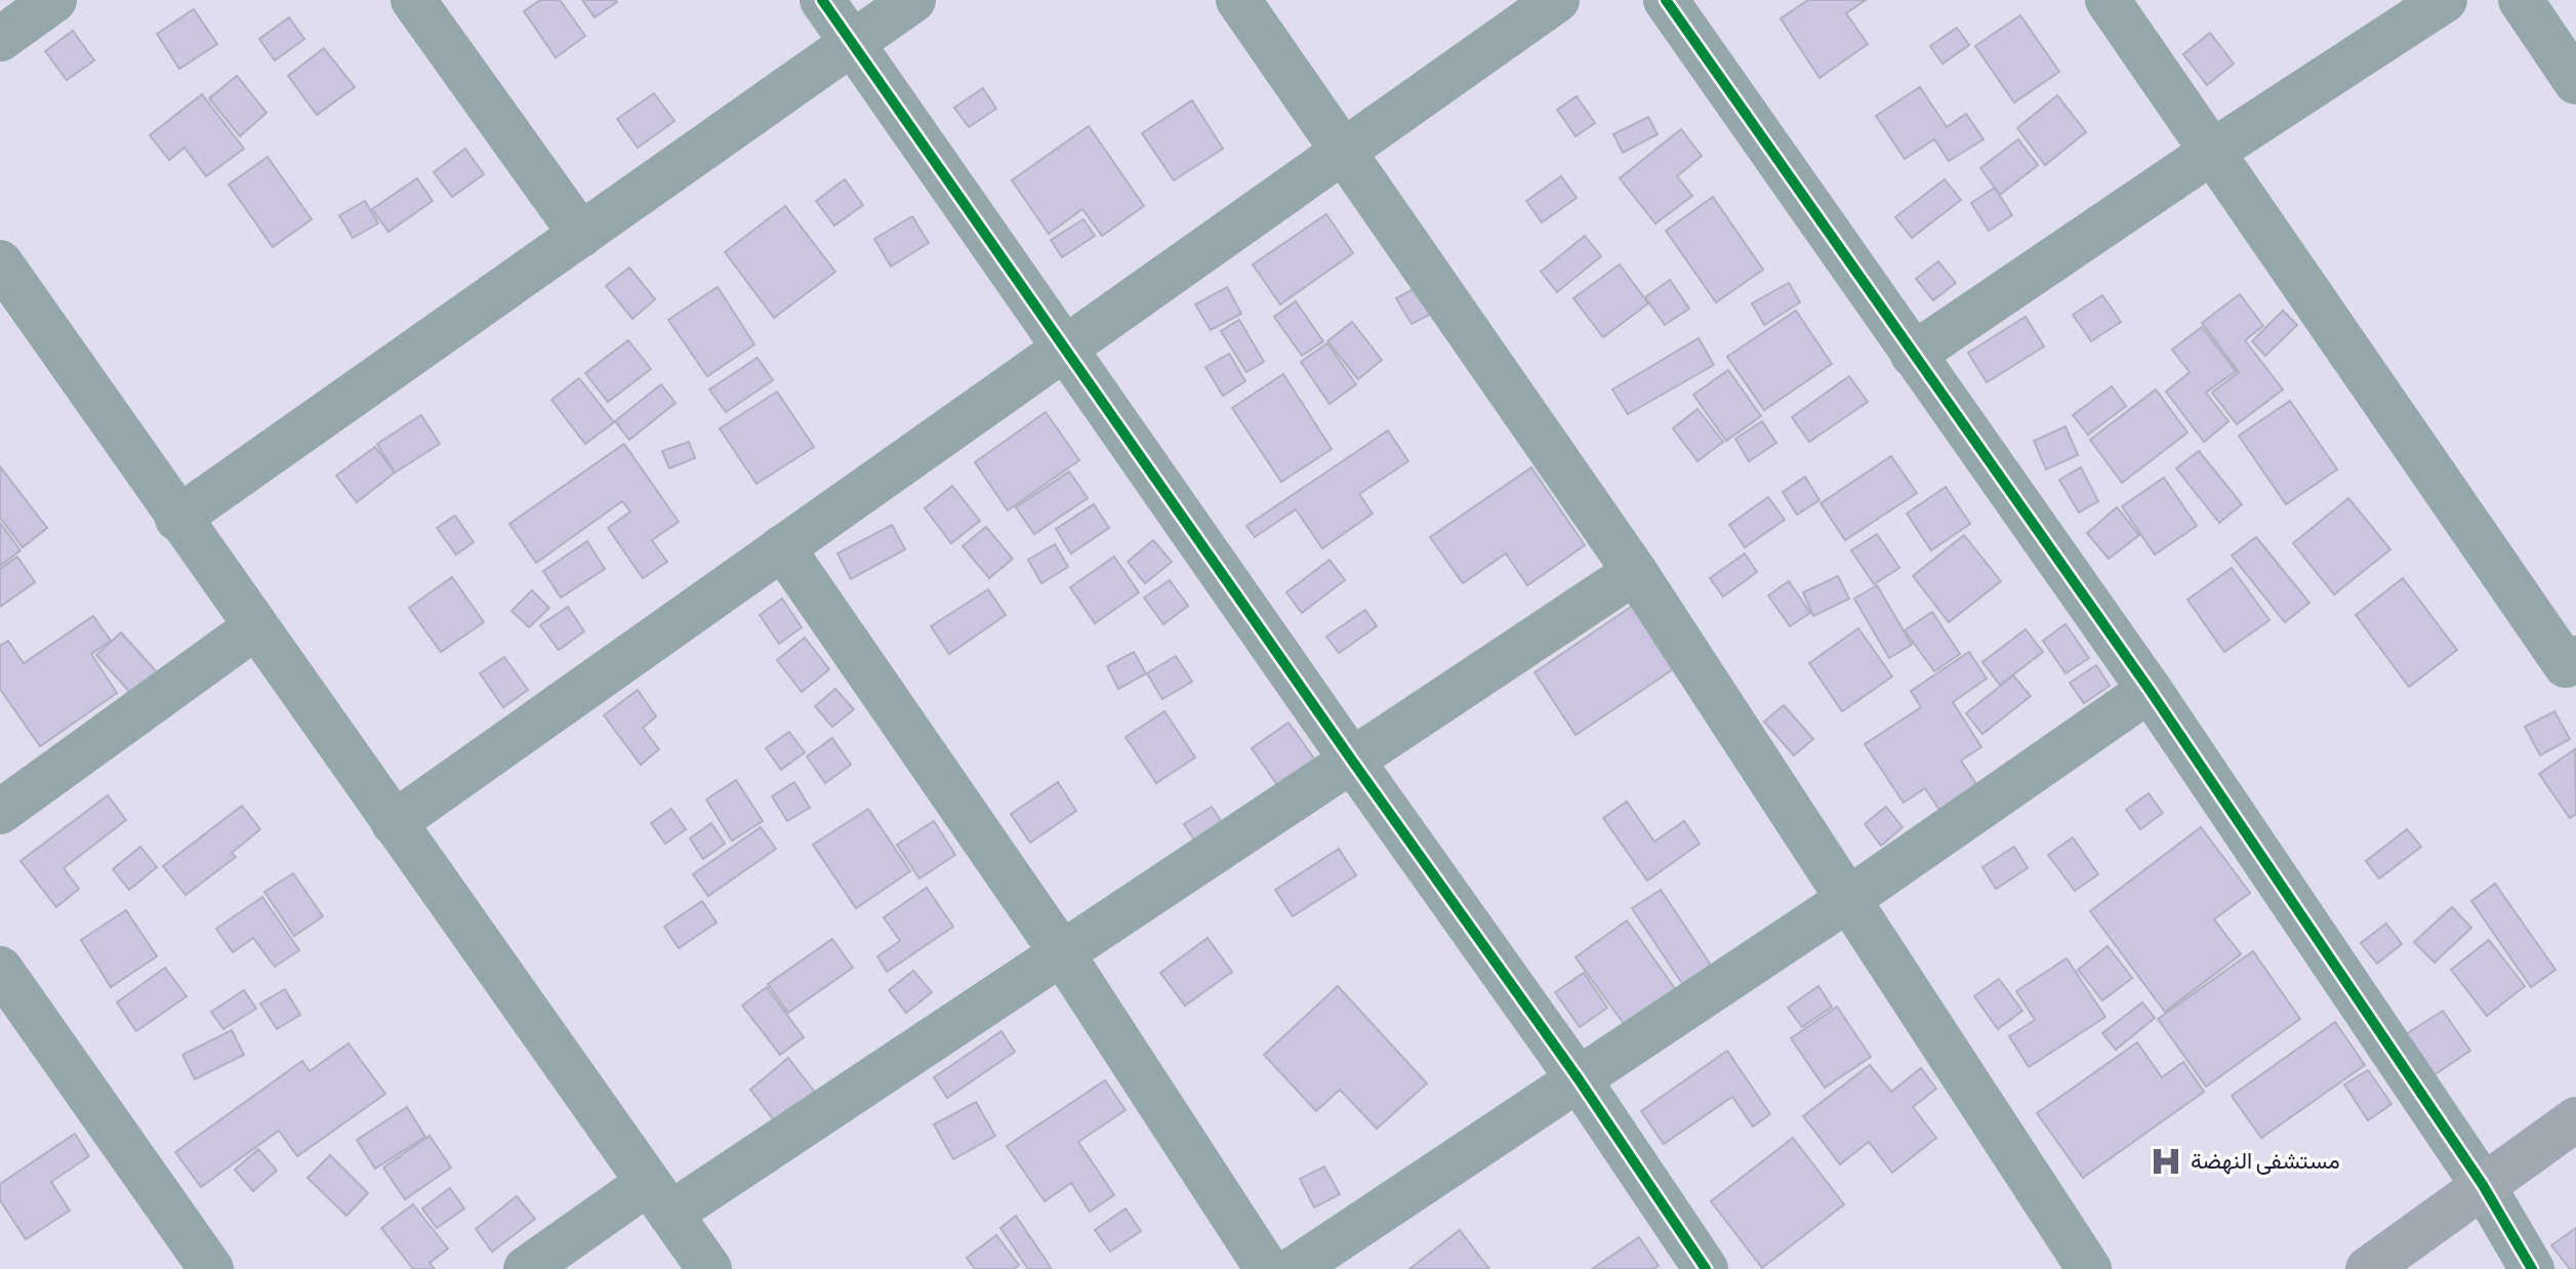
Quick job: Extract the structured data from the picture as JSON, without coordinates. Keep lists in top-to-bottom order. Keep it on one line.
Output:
{"places":{"hospital":["مستشفى النهضة"]}}
